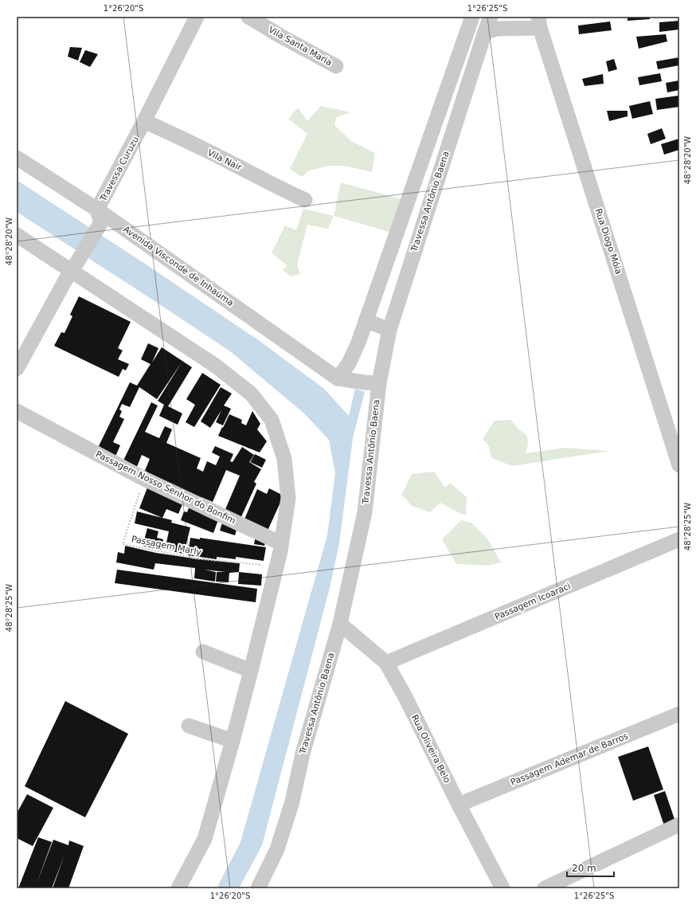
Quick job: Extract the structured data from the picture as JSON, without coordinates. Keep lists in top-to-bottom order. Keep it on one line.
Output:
{"streets":{"street":["Vila Santa Maria","Vila Nair","Travessa Curuzu","Travessa Antônio Baena","Rua Diogo Móia","Avenida Visconde de Inhaúma","Passagem Nosso Senhor do Bonfim","Passagem Icoaraci","Rua Oliveira Belo","Passagem Ademar de Barros"],"path":["Passagem Marly"]},"crossings":[["Vila Nair","Travessa Curuzu"],["Travessa Curuzu","Avenida Visconde de Inhaúma"],["Travessa Antônio Baena","Rua Oliveira Belo"],["Passagem Nosso Senhor do Bonfim","Passagem Marly"],["Passagem Icoaraci","Rua Oliveira Belo"],["Rua Oliveira Belo","Passagem Ademar de Barros"]],"scale_bar":"20 m","coordinates":["1°26'20\"S","1°26'25\"S","48°28'20\"W","48°28'25\"W"]}
